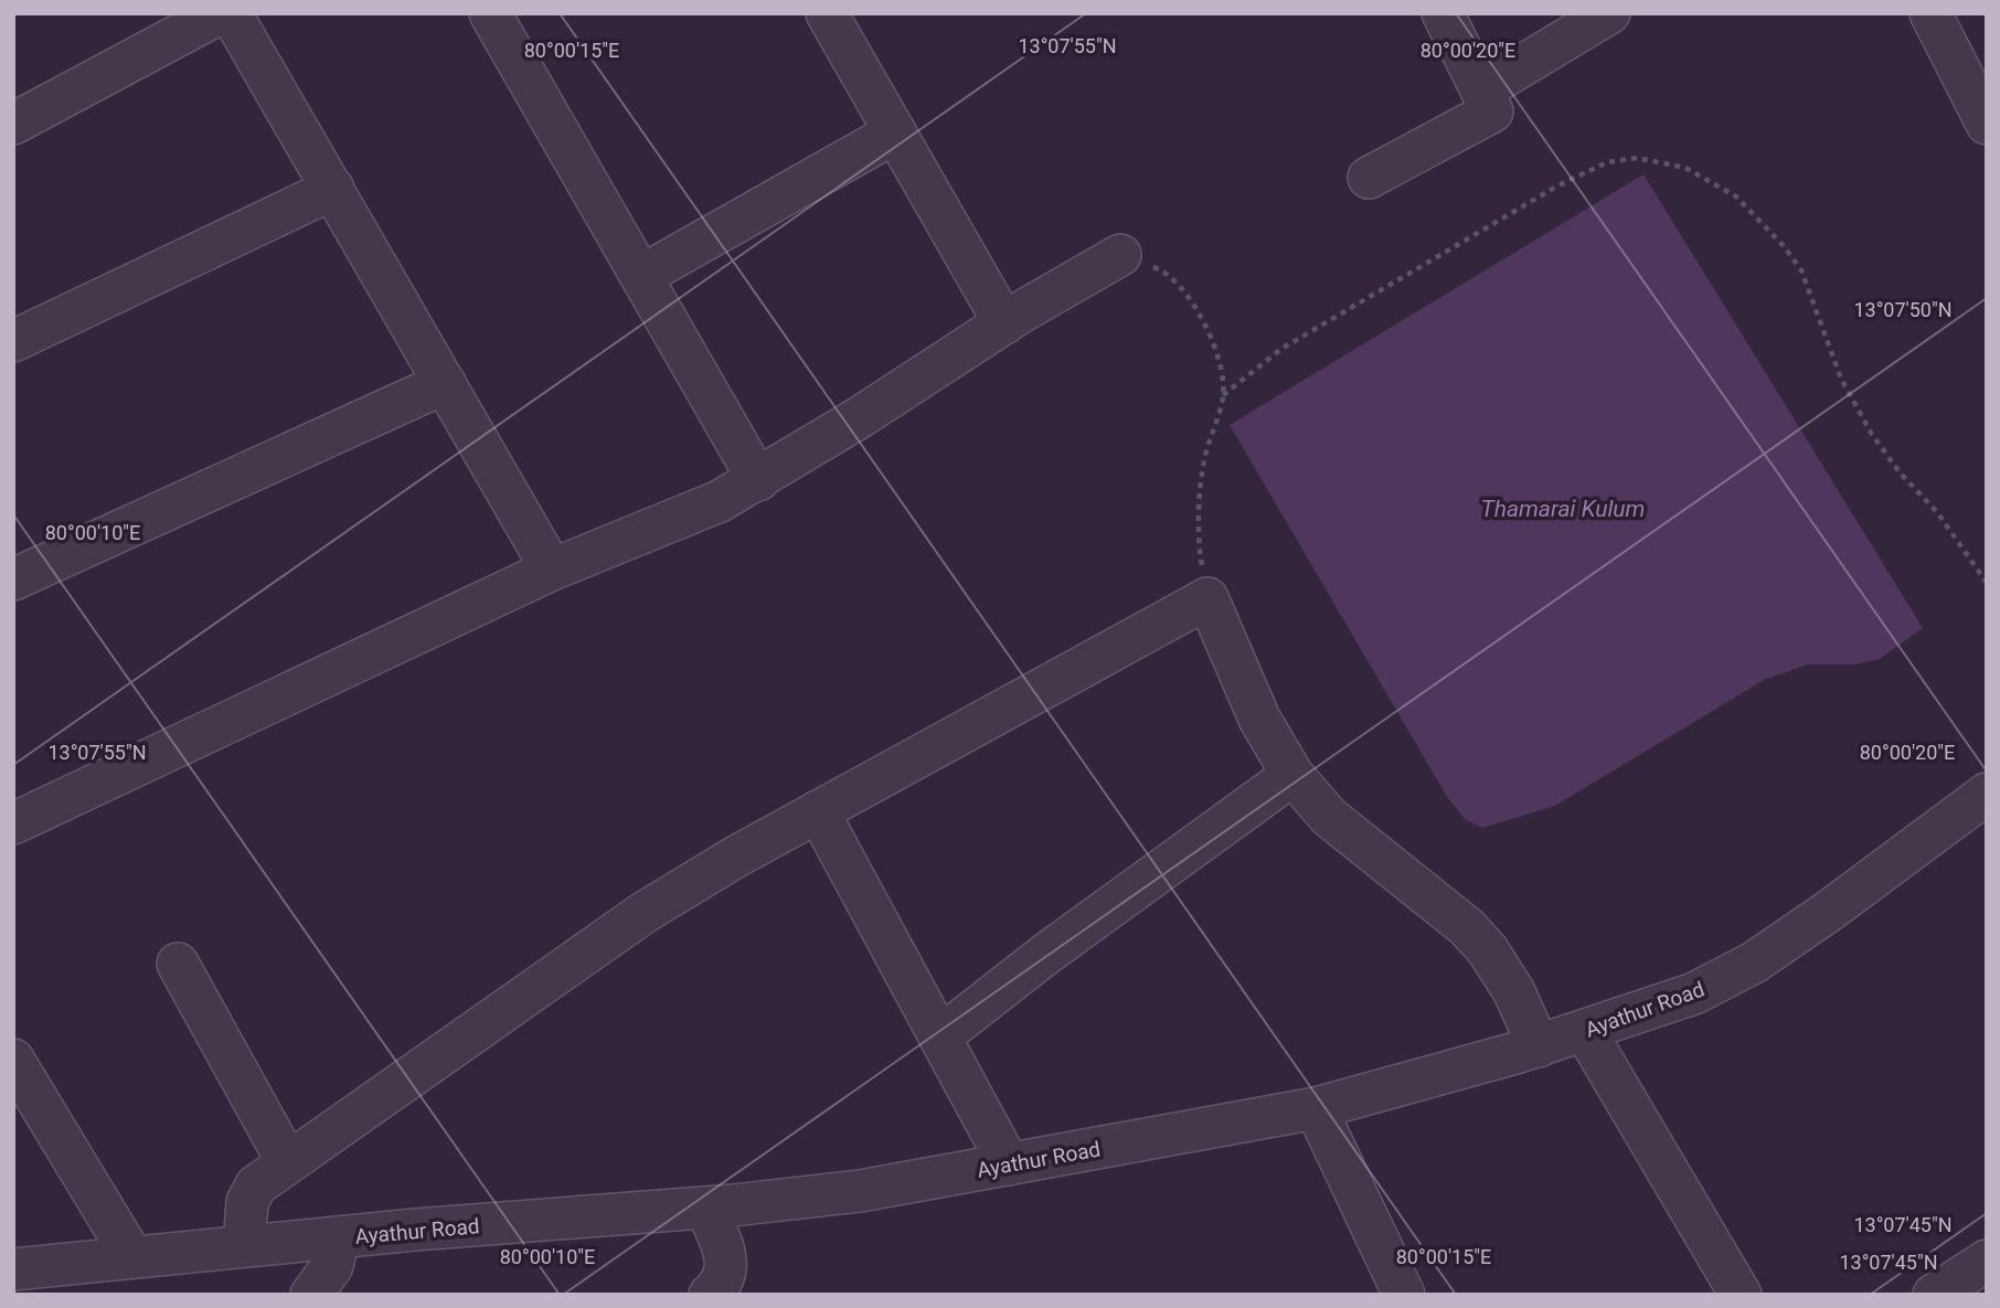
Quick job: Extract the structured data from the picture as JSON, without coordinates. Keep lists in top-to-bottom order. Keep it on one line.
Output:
{"streets":{"street":["Ayathur Road"]},"water":["Thamarai Kulum"],"coordinates":["13°07'55\"N","80°00'15\"E","80°00'20\"E","13°07'50\"N","80°00'10\"E","13°07'45\"N"]}
